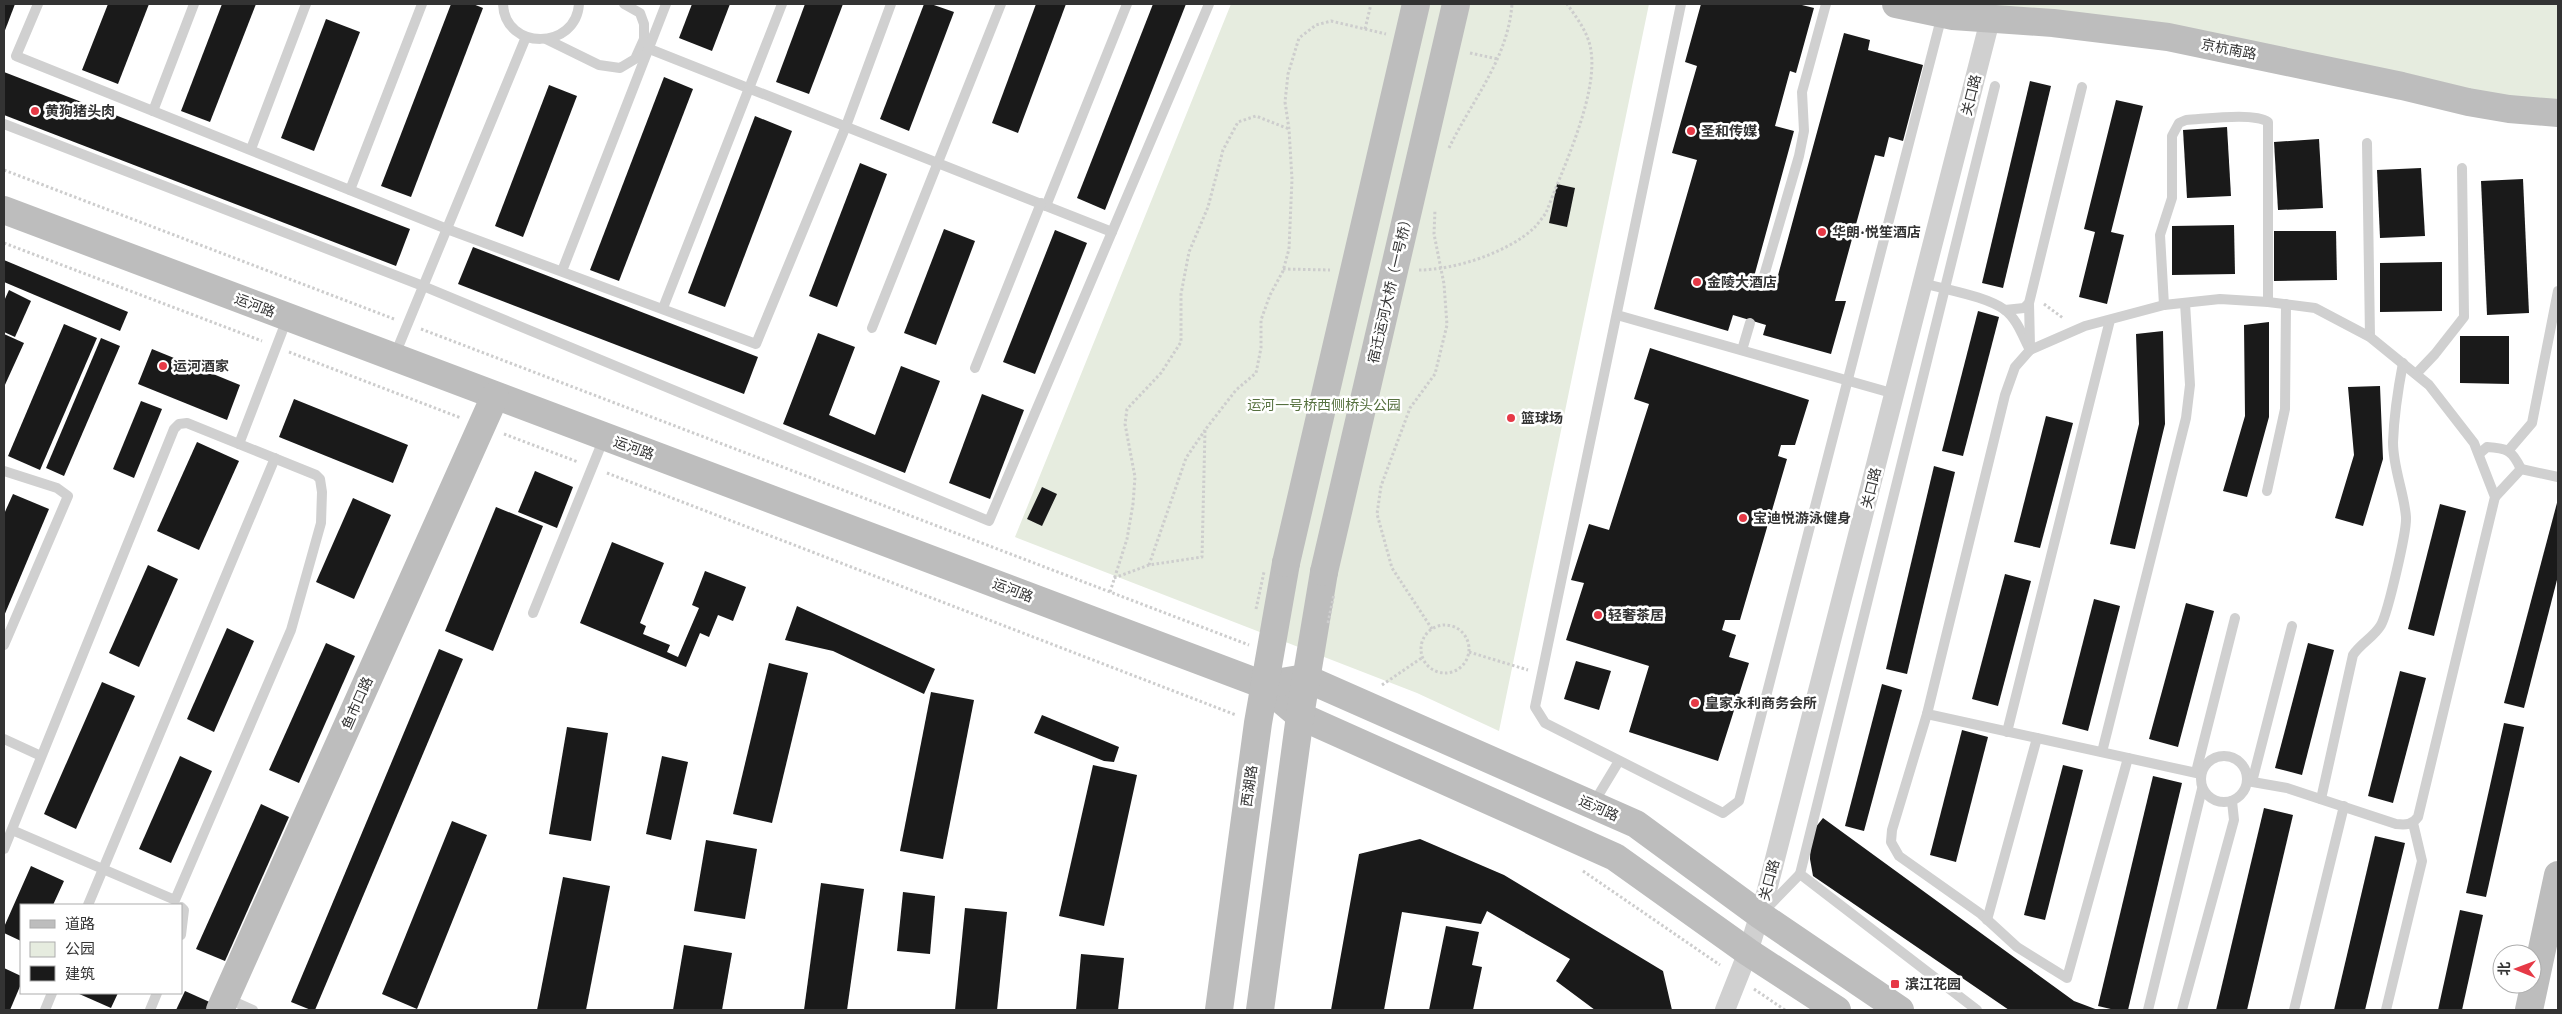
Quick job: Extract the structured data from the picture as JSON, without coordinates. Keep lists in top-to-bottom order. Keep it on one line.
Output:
{"streets":{"street":["京杭南路","关口路","宿迁运河大桥（一号桥）","运河路","鱼市口路","西湖路"]},"crossings":[["京杭南路","关口路"],["关口路","运河路"],["宿迁运河大桥（一号桥）","运河路"],["运河路","鱼市口路"],["运河路","西湖路"]],"parks":["运河一号桥西侧桥头公园"],"places":{"other":["黄狗猪头肉","圣和传媒","华朗·悦笙酒店","金陵大酒店","运河酒家","篮球场","宝迪悦游泳健身","轻奢茶居","皇家永利商务会所"],"transit":["滨江花园"]},"legend":["道路","公园","建筑"],"north":"left"}
